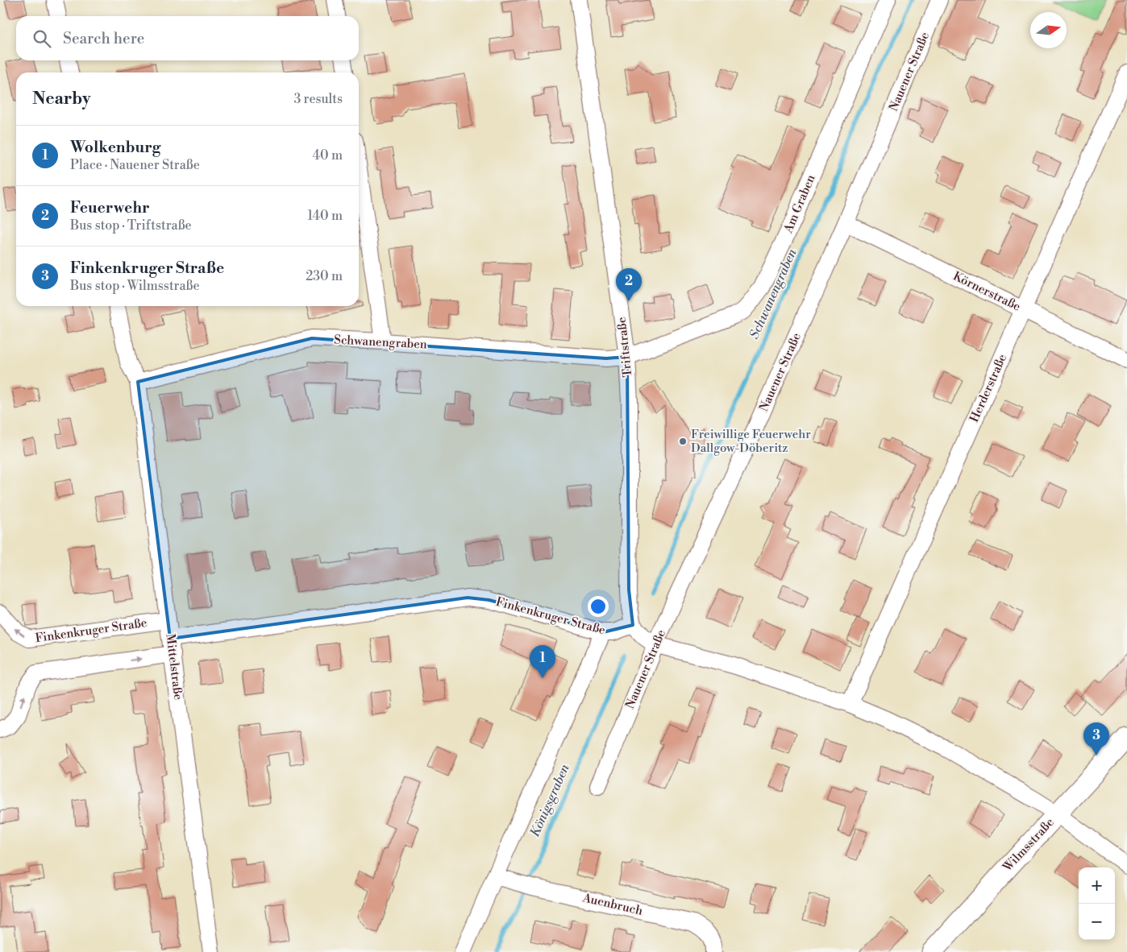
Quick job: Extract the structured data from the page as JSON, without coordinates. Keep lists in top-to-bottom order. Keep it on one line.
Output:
{"streets":{"street":["Nauener Straße","Am Graben","Körnerstraße","Schwanengraben","Triftstraße","Herderstraße","Finkenkruger Straße","Mittelstraße","Wilmsstraße","Auenbruch"]},"crossings":[["Nauener Straße","Körnerstraße"],["Am Graben","Schwanengraben"],["Am Graben","Triftstraße"],["Körnerstraße","Herderstraße"],["Schwanengraben","Triftstraße"],["Schwanengraben","Mittelstraße"],["Triftstraße","Finkenkruger Straße"],["Finkenkruger Straße","Mittelstraße"]],"water":["Schwanengraben","Königsgraben"],"places":["Freiwillige Feuerwehr Dallgow-Döberitz"],"north":"right","page":{"search":"Search here","heading":["Nearby","3 results"],"list":[{"mark":"1","name":"Wolkenburg","note":"Place · Nauener Straße","value":"40 m"},{"mark":"2","name":"Feuerwehr","note":"Bus stop · Triftstraße","value":"140 m"},{"mark":"3","name":"Finkenkruger Straße","note":"Bus stop · Wilmsstraße","value":"230 m"}],"pins":["2","1","3"],"map_buttons":["+","−"]}}
